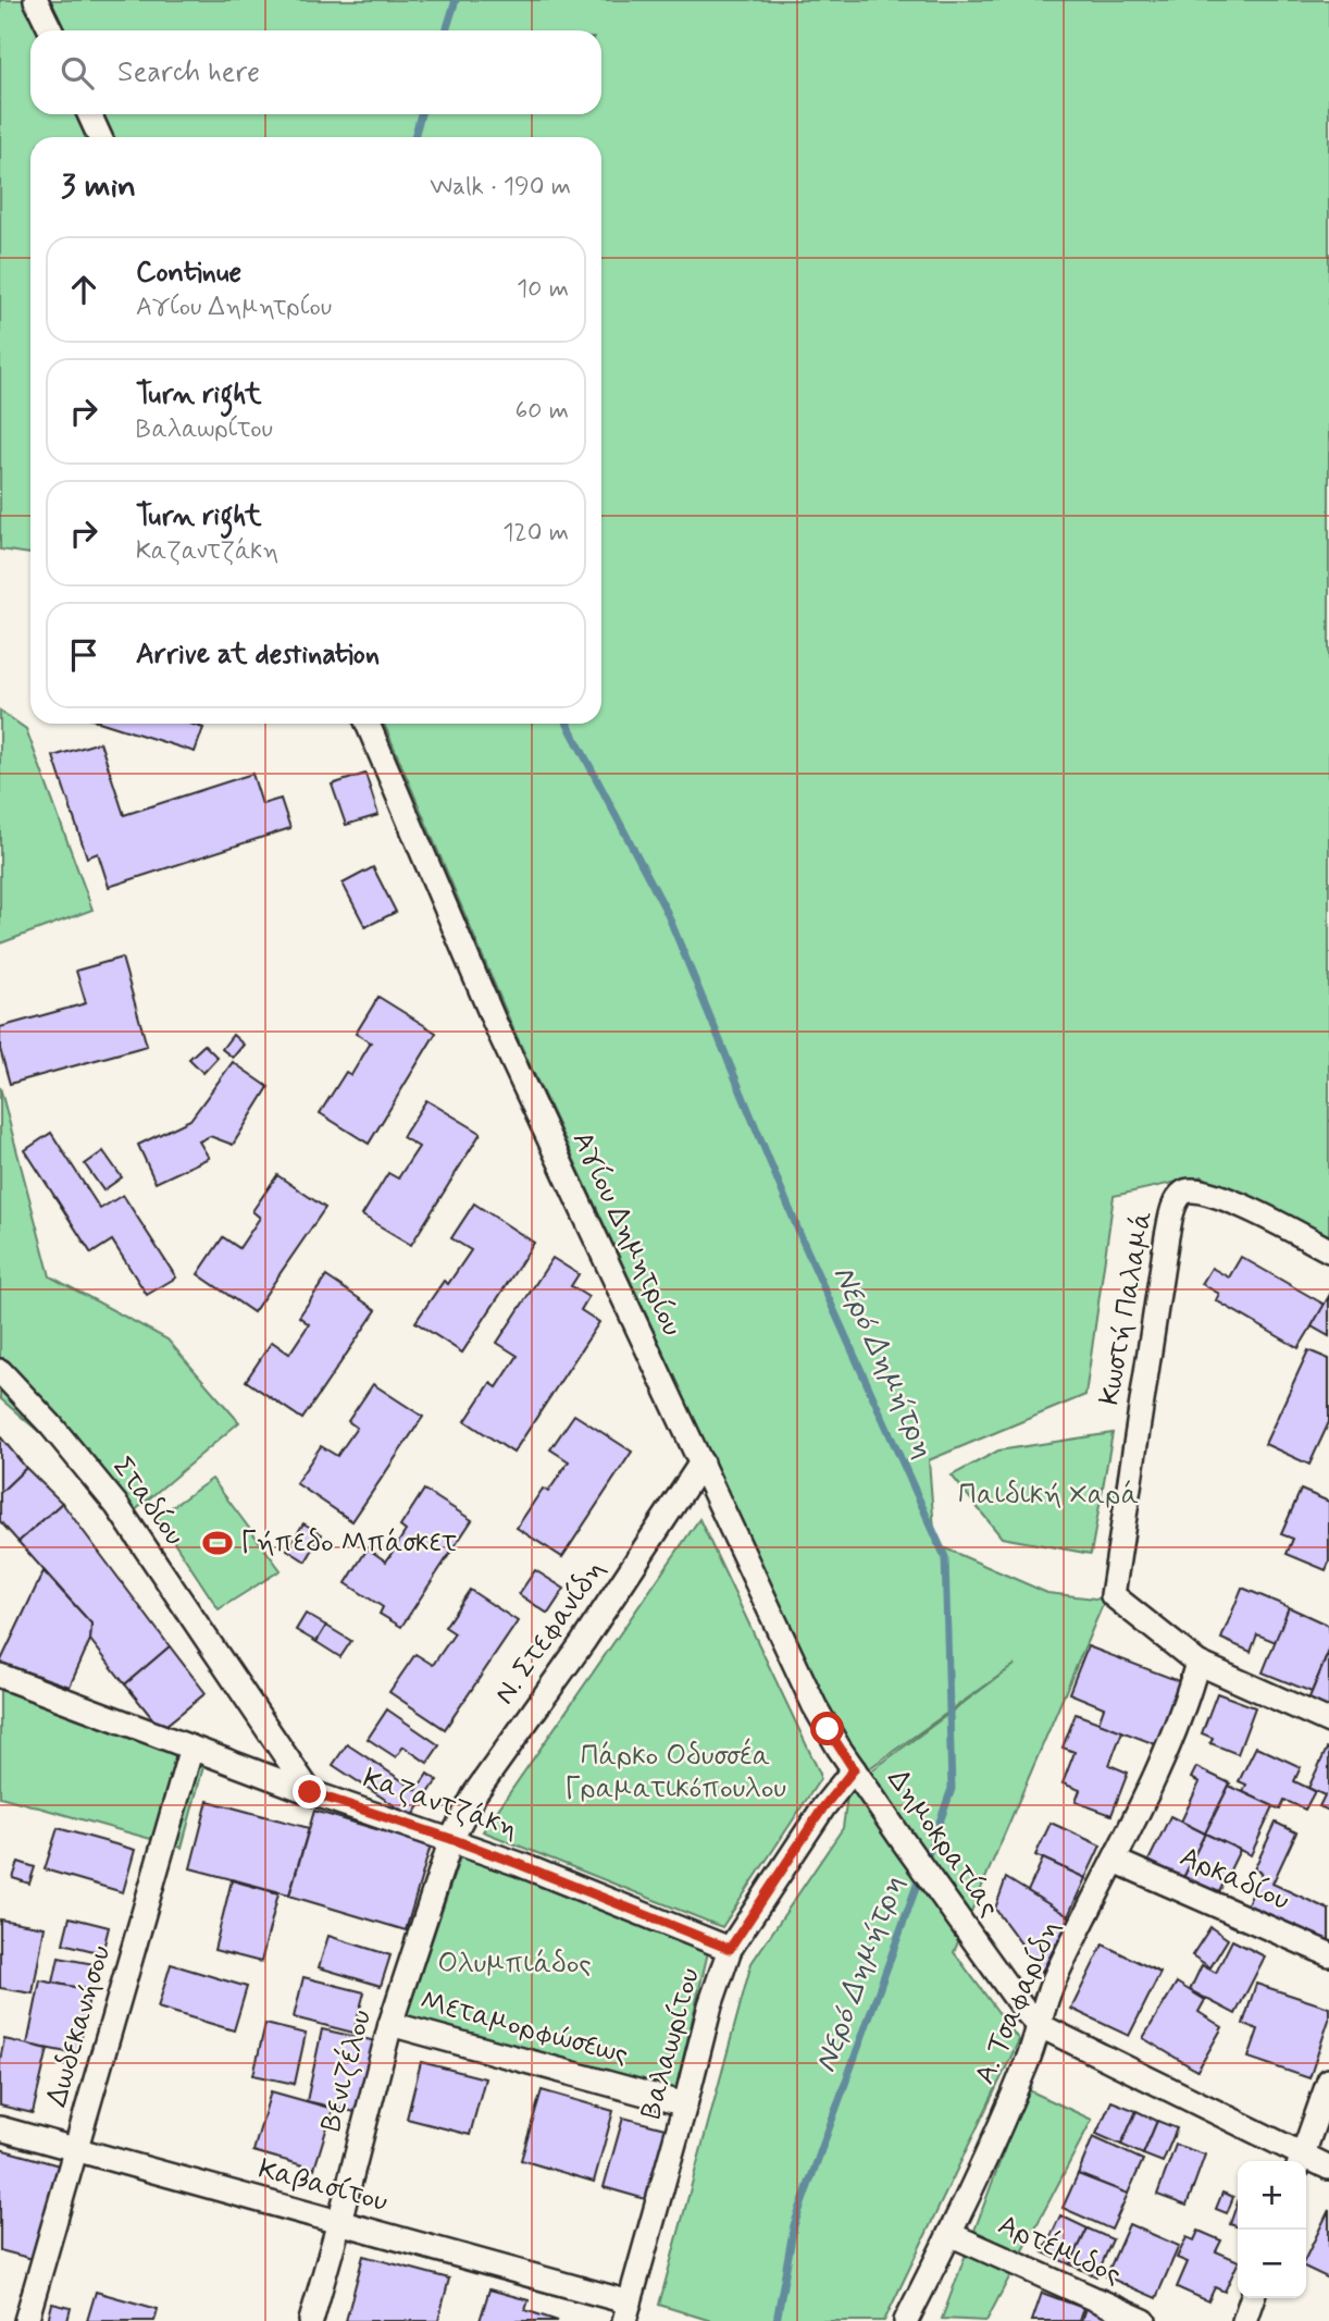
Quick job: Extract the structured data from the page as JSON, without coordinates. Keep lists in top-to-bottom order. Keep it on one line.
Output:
{"streets":{"street":["Αγίου Δημητρίου","Κωστή Παλαμά","Σταδίου","Ν. Στεφανίδη","Καζαντζάκη","Δημοκρατίας","Αρκαδίου","Α. Τσαφαρίδη","Δωδεκανήσου","Μεταμορφώσεως","Βαλαωρίτου","Βενιζέλου","Καβασίτου","Αρτέμιδος"]},"crossings":[["Αγίου Δημητρίου","Ν. Στεφανίδη"],["Αγίου Δημητρίου","Δημοκρατίας"],["Αγίου Δημητρίου","Βαλαωρίτου"],["Κωστή Παλαμά","Α. Τσαφαρίδη"],["Σταδίου","Καζαντζάκη"],["Ν. Στεφανίδη","Καζαντζάκη"],["Ν. Στεφανίδη","Βενιζέλου"],["Καζαντζάκη","Δωδεκανήσου"],["Καζαντζάκη","Βαλαωρίτου"],["Καζαντζάκη","Βενιζέλου"],["Δημοκρατίας","Α. Τσαφαρίδη"],["Δημοκρατίας","Βαλαωρίτου"],["Αρκαδίου","Α. Τσαφαρίδη"],["Α. Τσαφαρίδη","Αρτέμιδος"],["Δωδεκανήσου","Καβασίτου"],["Μεταμορφώσεως","Βαλαωρίτου"],["Μεταμορφώσεως","Βενιζέλου"],["Βαλαωρίτου","Καβασίτου"],["Βενιζέλου","Καβασίτου"]],"water":["Νερό Δημήτρη"],"parks":["Παιδική Χαρά","Πάρκο Οδυσσέα Γραματικόπουλου","Ολυμπιάδος"],"places":{"sports":["Γήπεδο Μπάσκετ"]},"page":{"search":"Search here","heading":["3 min","Walk · 190 m"],"list":[["Continue","Αγίου Δημητρίου","10 m"],["Turn right","Βαλαωρίτου","60 m"],["Turn right","Καζαντζάκη","120 m"],"Arrive at destination"],"map_buttons":["+","−"]}}
